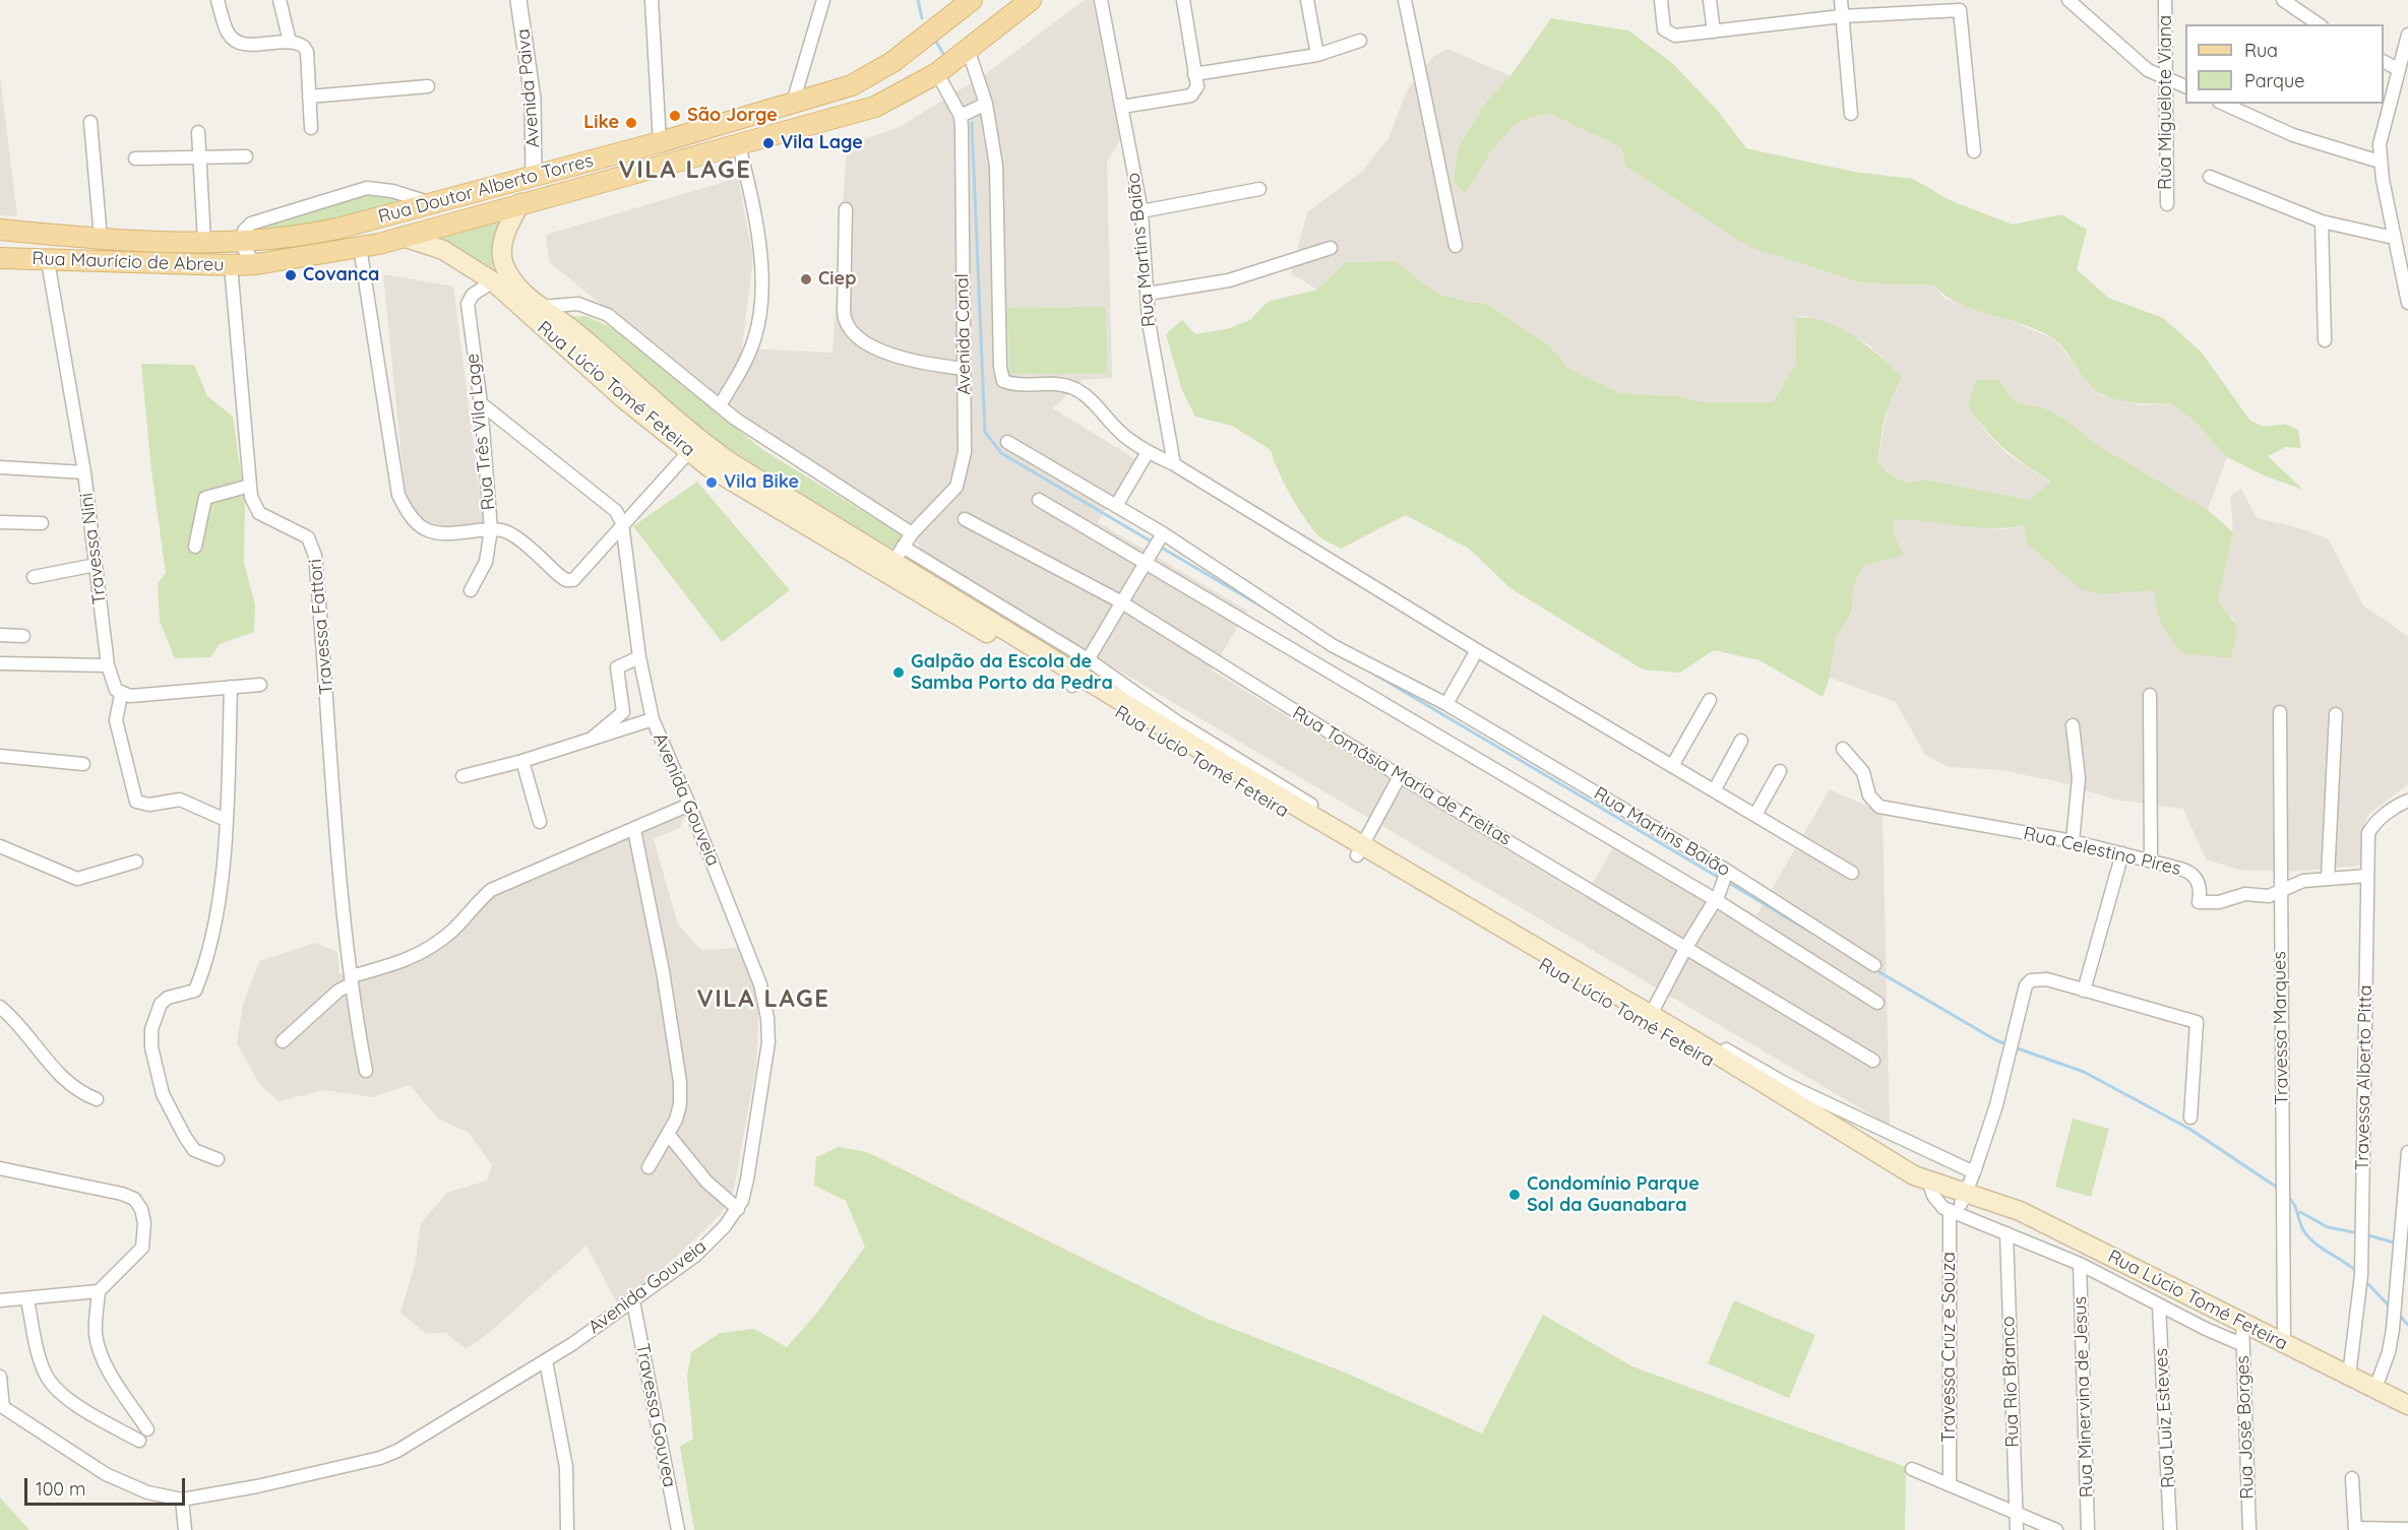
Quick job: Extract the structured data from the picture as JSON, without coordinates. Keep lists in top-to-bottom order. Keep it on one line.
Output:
{"streets":{"main road":["Rua Doutor Alberto Torres","Rua Maurício de Abreu","Rua Lúcio Tomé Feteira"],"street":["Avenida Paiva","Rua Miguelote Viana","Rua Martins Baião","Avenida Canal","Rua Três Vila Lage","Travessa Nini","Travessa Fattori","Rua Tomásia Maria de Freitas","Avenida Gouveia","Rua Celestino Pires","Travessa Marques","Travessa Alberto Pitta","Travessa Cruz e Souza","Rua Rio Branco","Rua Minervina de Jesus","Travessa Gouvea","Rua Luiz Esteves","Rua José Borges"]},"crossings":[["Avenida Paiva","Rua Doutor Alberto Torres"],["Rua Doutor Alberto Torres","Rua Maurício de Abreu"],["Rua Maurício de Abreu","Avenida Canal"],["Rua Maurício de Abreu","Rua Lúcio Tomé Feteira"],["Rua Maurício de Abreu","Travessa Nini"],["Rua Maurício de Abreu","Travessa Fattori"],["Avenida Canal","Rua Lúcio Tomé Feteira"],["Rua Lúcio Tomé Feteira","Rua Três Vila Lage"],["Rua Lúcio Tomé Feteira","Travessa Marques"],["Rua Lúcio Tomé Feteira","Travessa Alberto Pitta"],["Rua Lúcio Tomé Feteira","Travessa Cruz e Souza"],["Rua Lúcio Tomé Feteira","Rua Rio Branco"],["Rua Lúcio Tomé Feteira","Rua Minervina de Jesus"],["Rua Lúcio Tomé Feteira","Rua Luiz Esteves"],["Rua Lúcio Tomé Feteira","Rua José Borges"],["Avenida Gouveia","Travessa Gouvea"],["Rua Celestino Pires","Travessa Marques"],["Rua Celestino Pires","Travessa Alberto Pitta"]],"districts":["VILA LAGE","VILA LAGE"],"places":["São Jorge","Like","Vila Lage","Covanca","Ciep","Vila Bike","Galpão da Escola de Samba Porto da Pedra","Condomínio Parque Sol da Guanabara"],"legend":["Rua","Parque"],"scale_bar":"100 m"}
